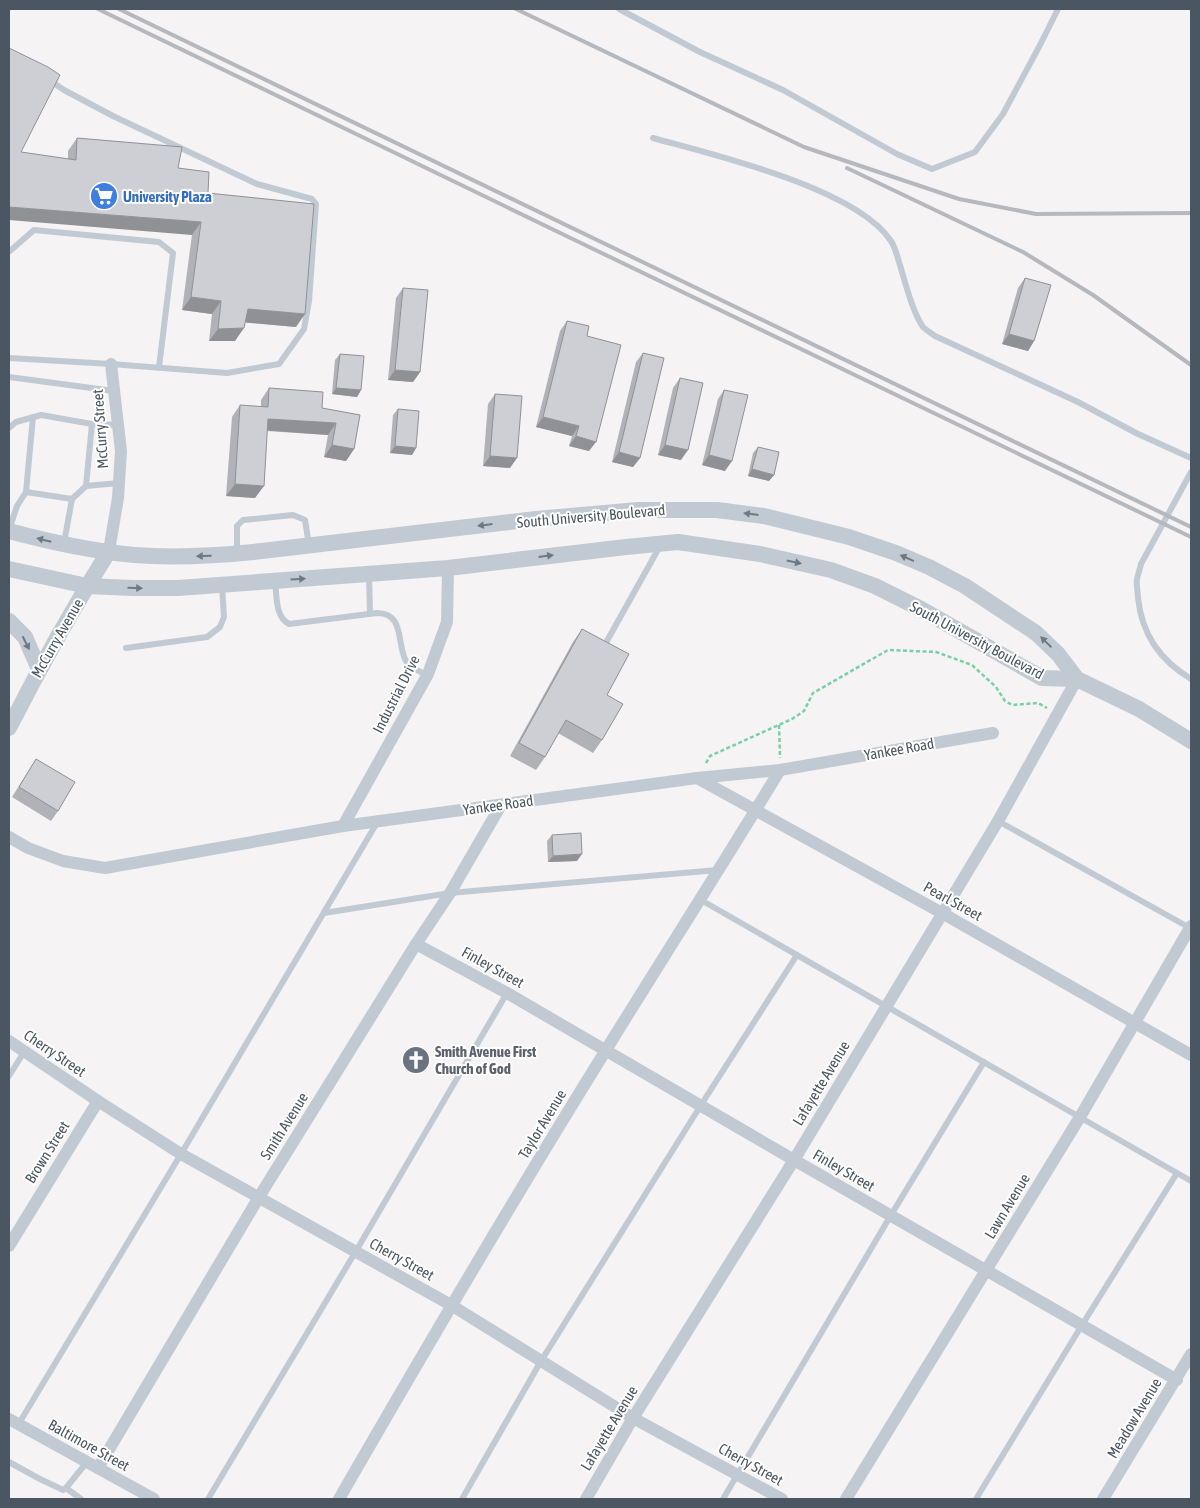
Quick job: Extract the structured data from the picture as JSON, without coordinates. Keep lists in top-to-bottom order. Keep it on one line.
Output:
{"streets":{"street":["McCurry Street","South University Boulevard","McCurry Avenue","Industrial Drive","Yankee Road","Pearl Street","Finley Street","Cherry Street","Lafayette Avenue","Taylor Avenue","Smith Avenue","Brown Street","Lawn Avenue","Meadow Avenue","Baltimore Street"]},"crossings":[["McCurry Street","South University Boulevard"],["McCurry Street","McCurry Avenue"],["South University Boulevard","McCurry Avenue"],["South University Boulevard","Industrial Drive"],["South University Boulevard","Lafayette Avenue"],["Industrial Drive","Yankee Road"],["Yankee Road","Pearl Street"],["Yankee Road","Taylor Avenue"],["Yankee Road","Smith Avenue"],["Pearl Street","Lafayette Avenue"],["Pearl Street","Taylor Avenue"],["Pearl Street","Lawn Avenue"],["Finley Street","Lafayette Avenue"],["Finley Street","Taylor Avenue"],["Finley Street","Smith Avenue"],["Finley Street","Lawn Avenue"],["Finley Street","Meadow Avenue"],["Cherry Street","Lafayette Avenue"],["Cherry Street","Taylor Avenue"],["Cherry Street","Smith Avenue"],["Cherry Street","Brown Street"],["Smith Avenue","Baltimore Street"]],"places":{"supermarket":["University Plaza"],"church":["Smith Avenue First Church of God"]}}
